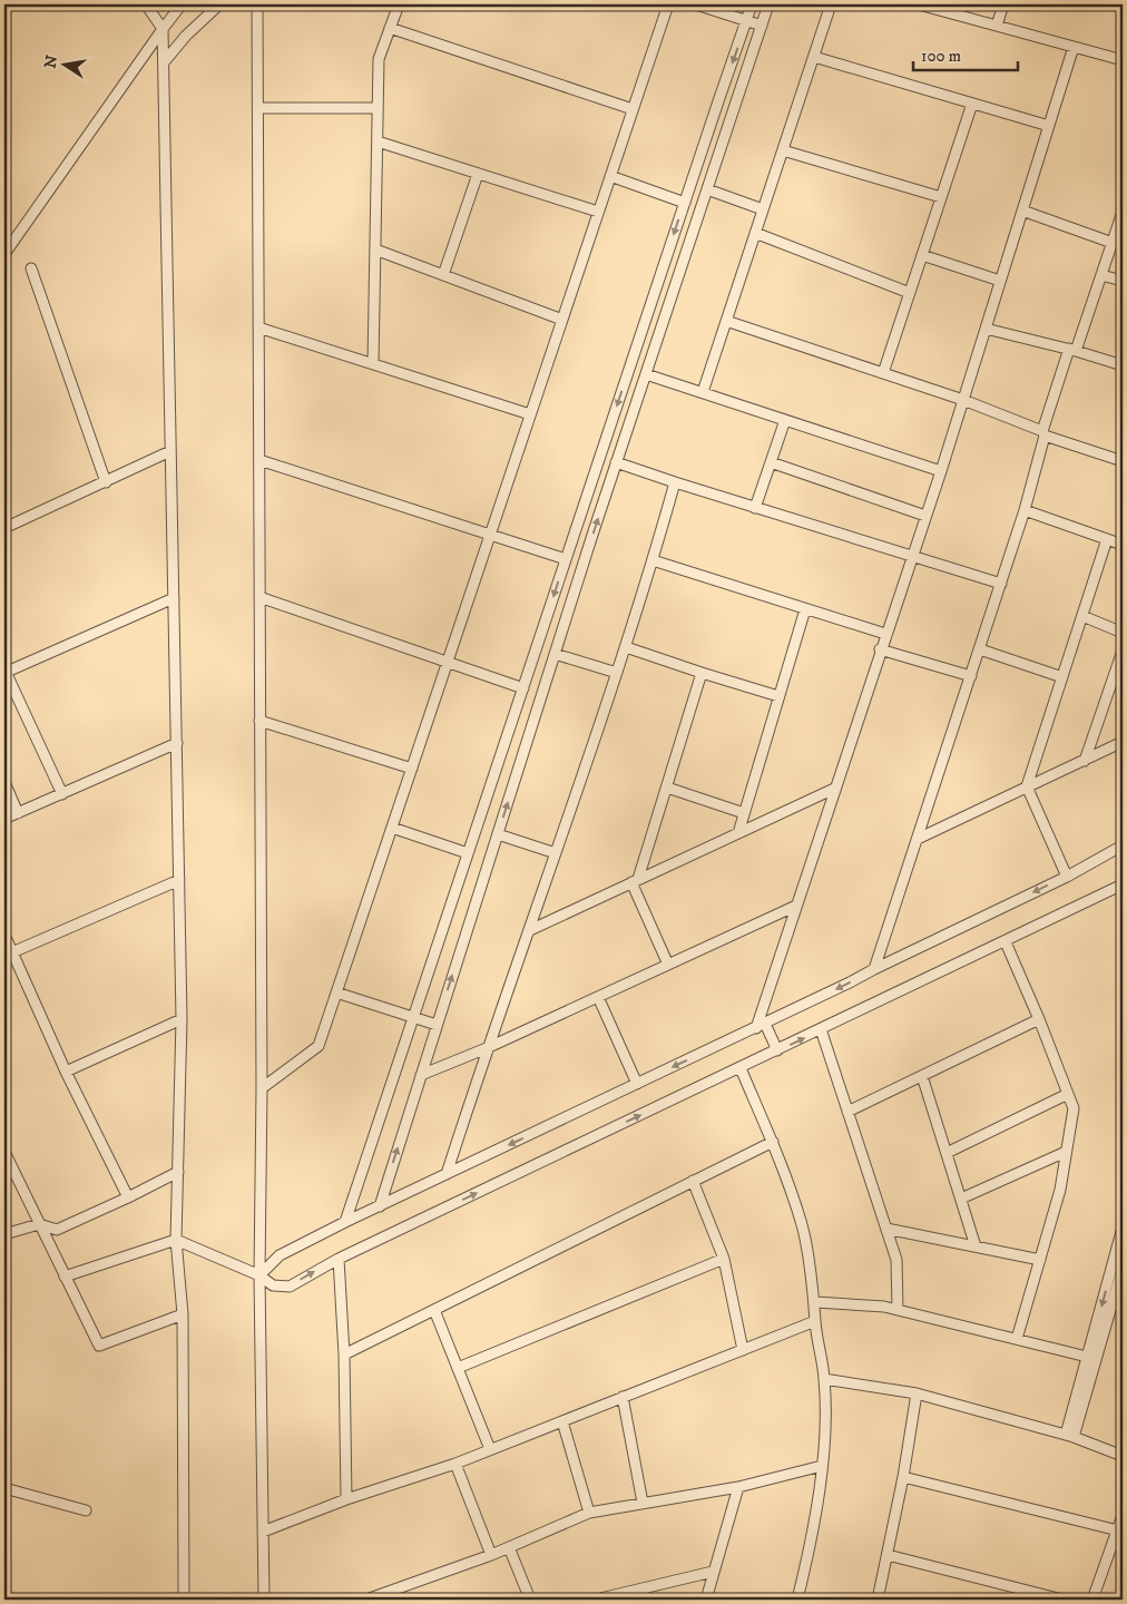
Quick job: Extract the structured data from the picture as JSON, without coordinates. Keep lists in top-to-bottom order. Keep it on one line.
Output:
{"scale_bar":"100 m","north":"left"}
